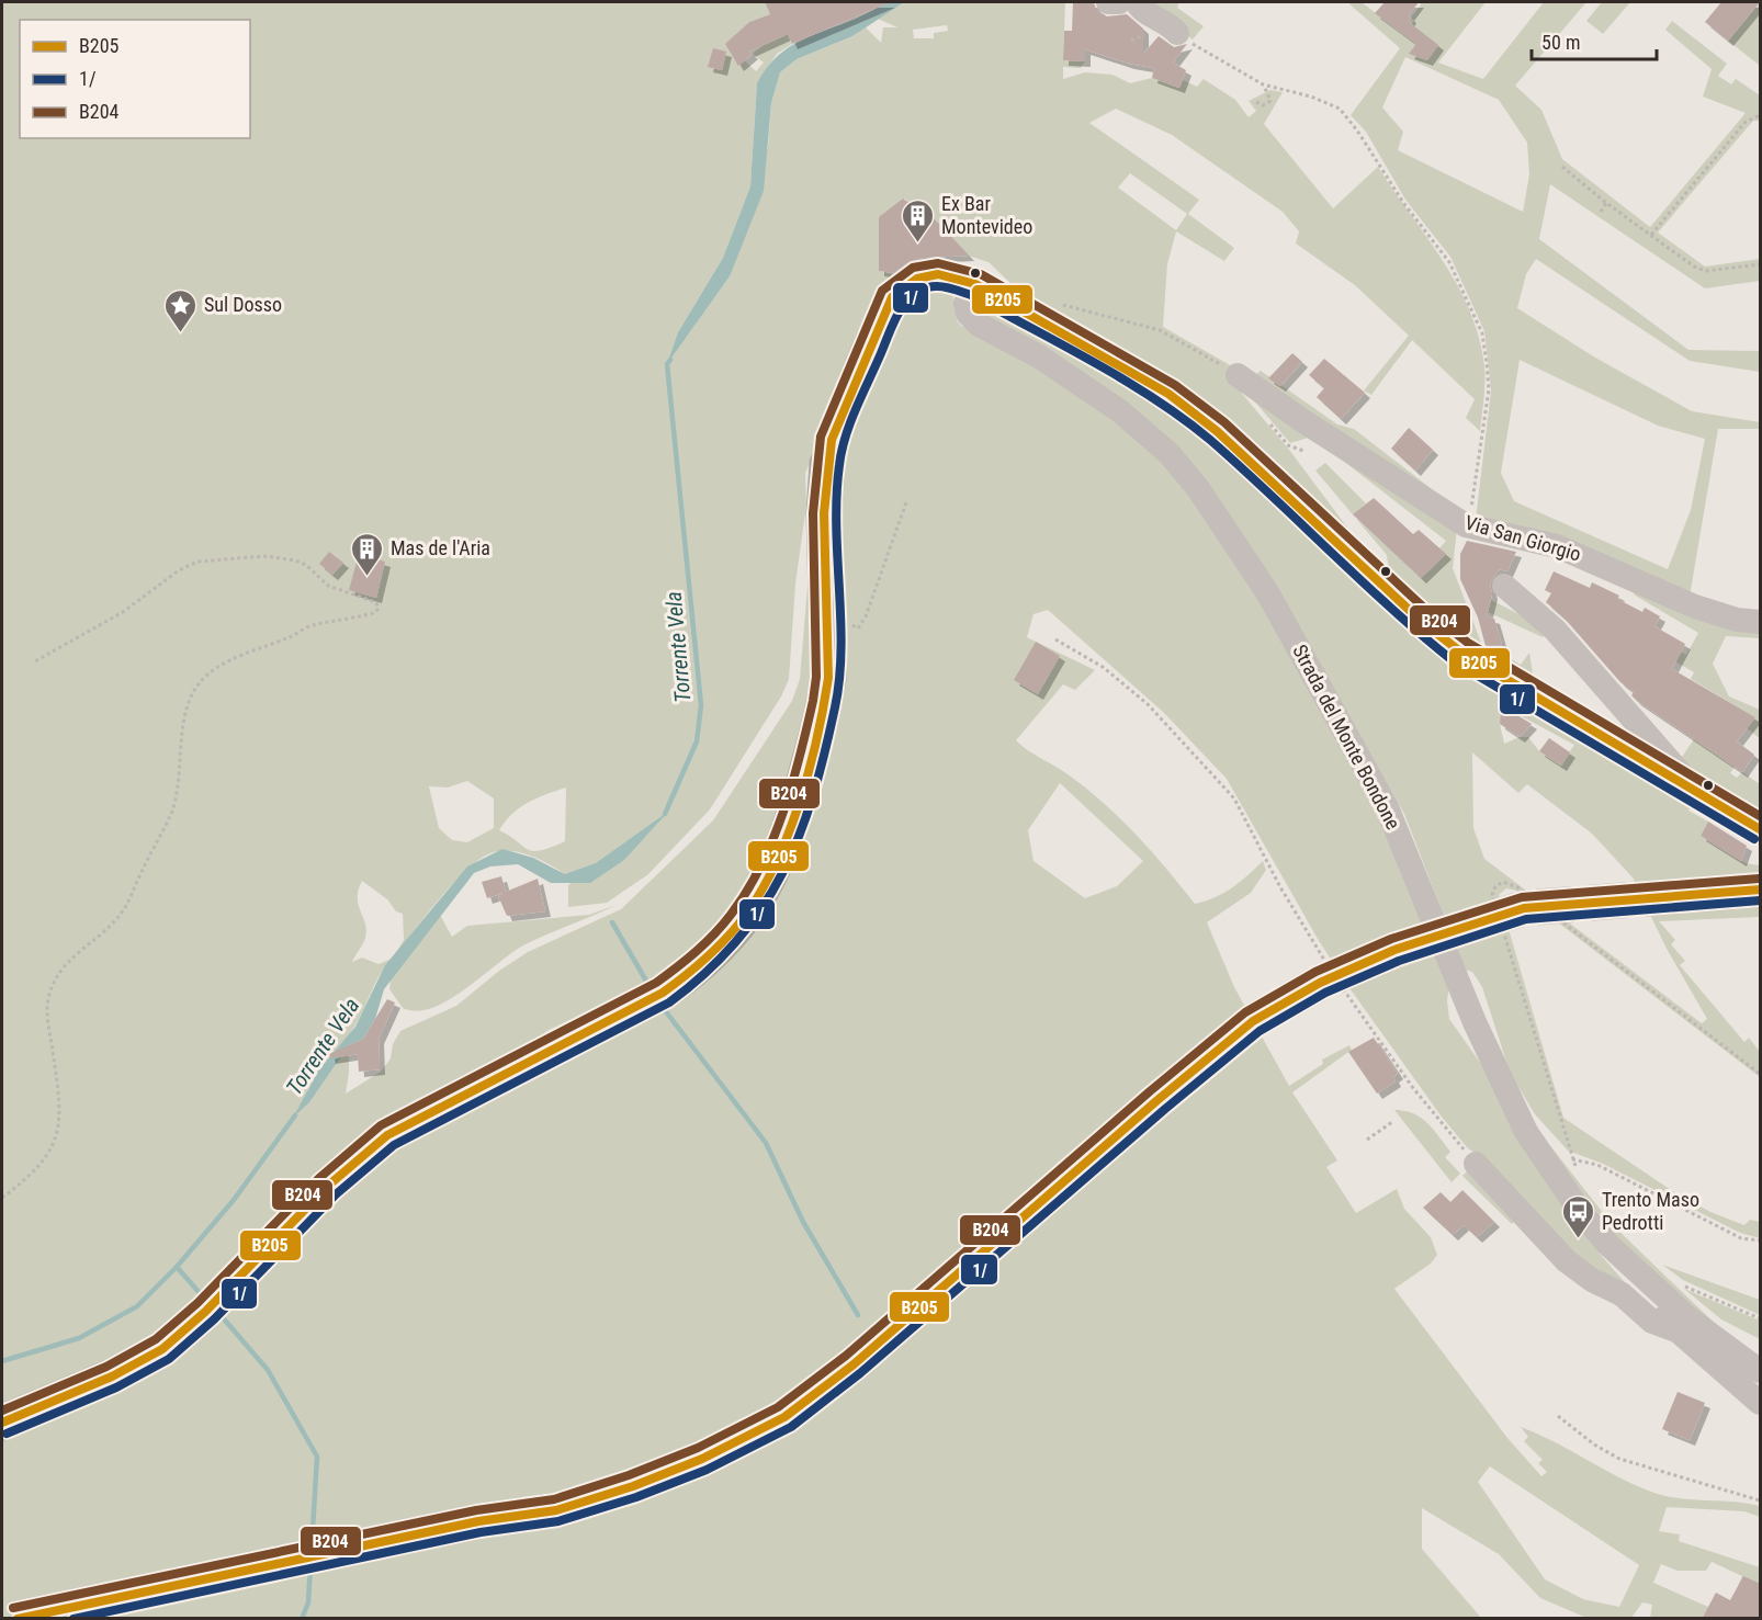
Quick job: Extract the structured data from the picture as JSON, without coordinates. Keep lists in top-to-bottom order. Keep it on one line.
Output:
{"streets":{"street":["Via San Giorgio","Strada del Monte Bondone"]},"water":["Torrente Vela"],"places":{"building":["Ex Bar Montevideo","Mas de l'Aria"],"place":["Sul Dosso"],"bus stop":["Trento Maso Pedrotti"]},"lines":["transit line B204","transit line B205","transit line 1/"],"legend":["B205","1/","B204"],"scale_bar":"50 m"}
